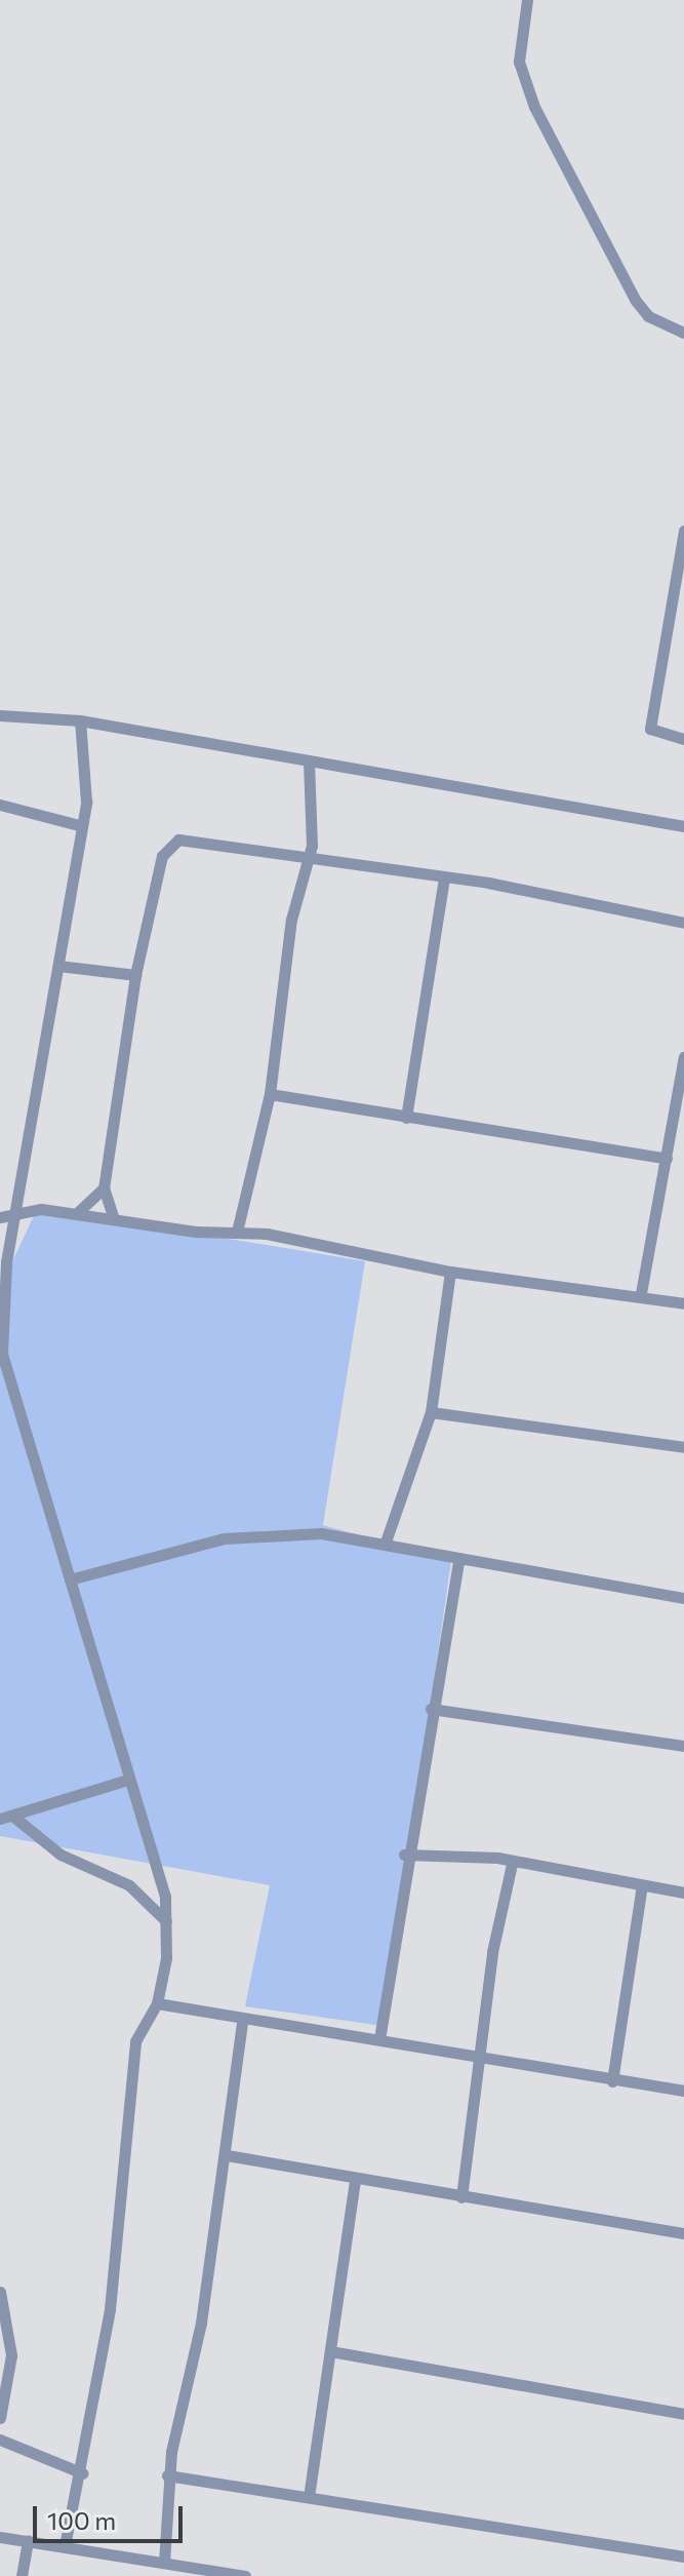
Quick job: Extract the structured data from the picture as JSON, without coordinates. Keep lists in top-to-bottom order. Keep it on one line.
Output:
{"scale_bar":"100 m"}
